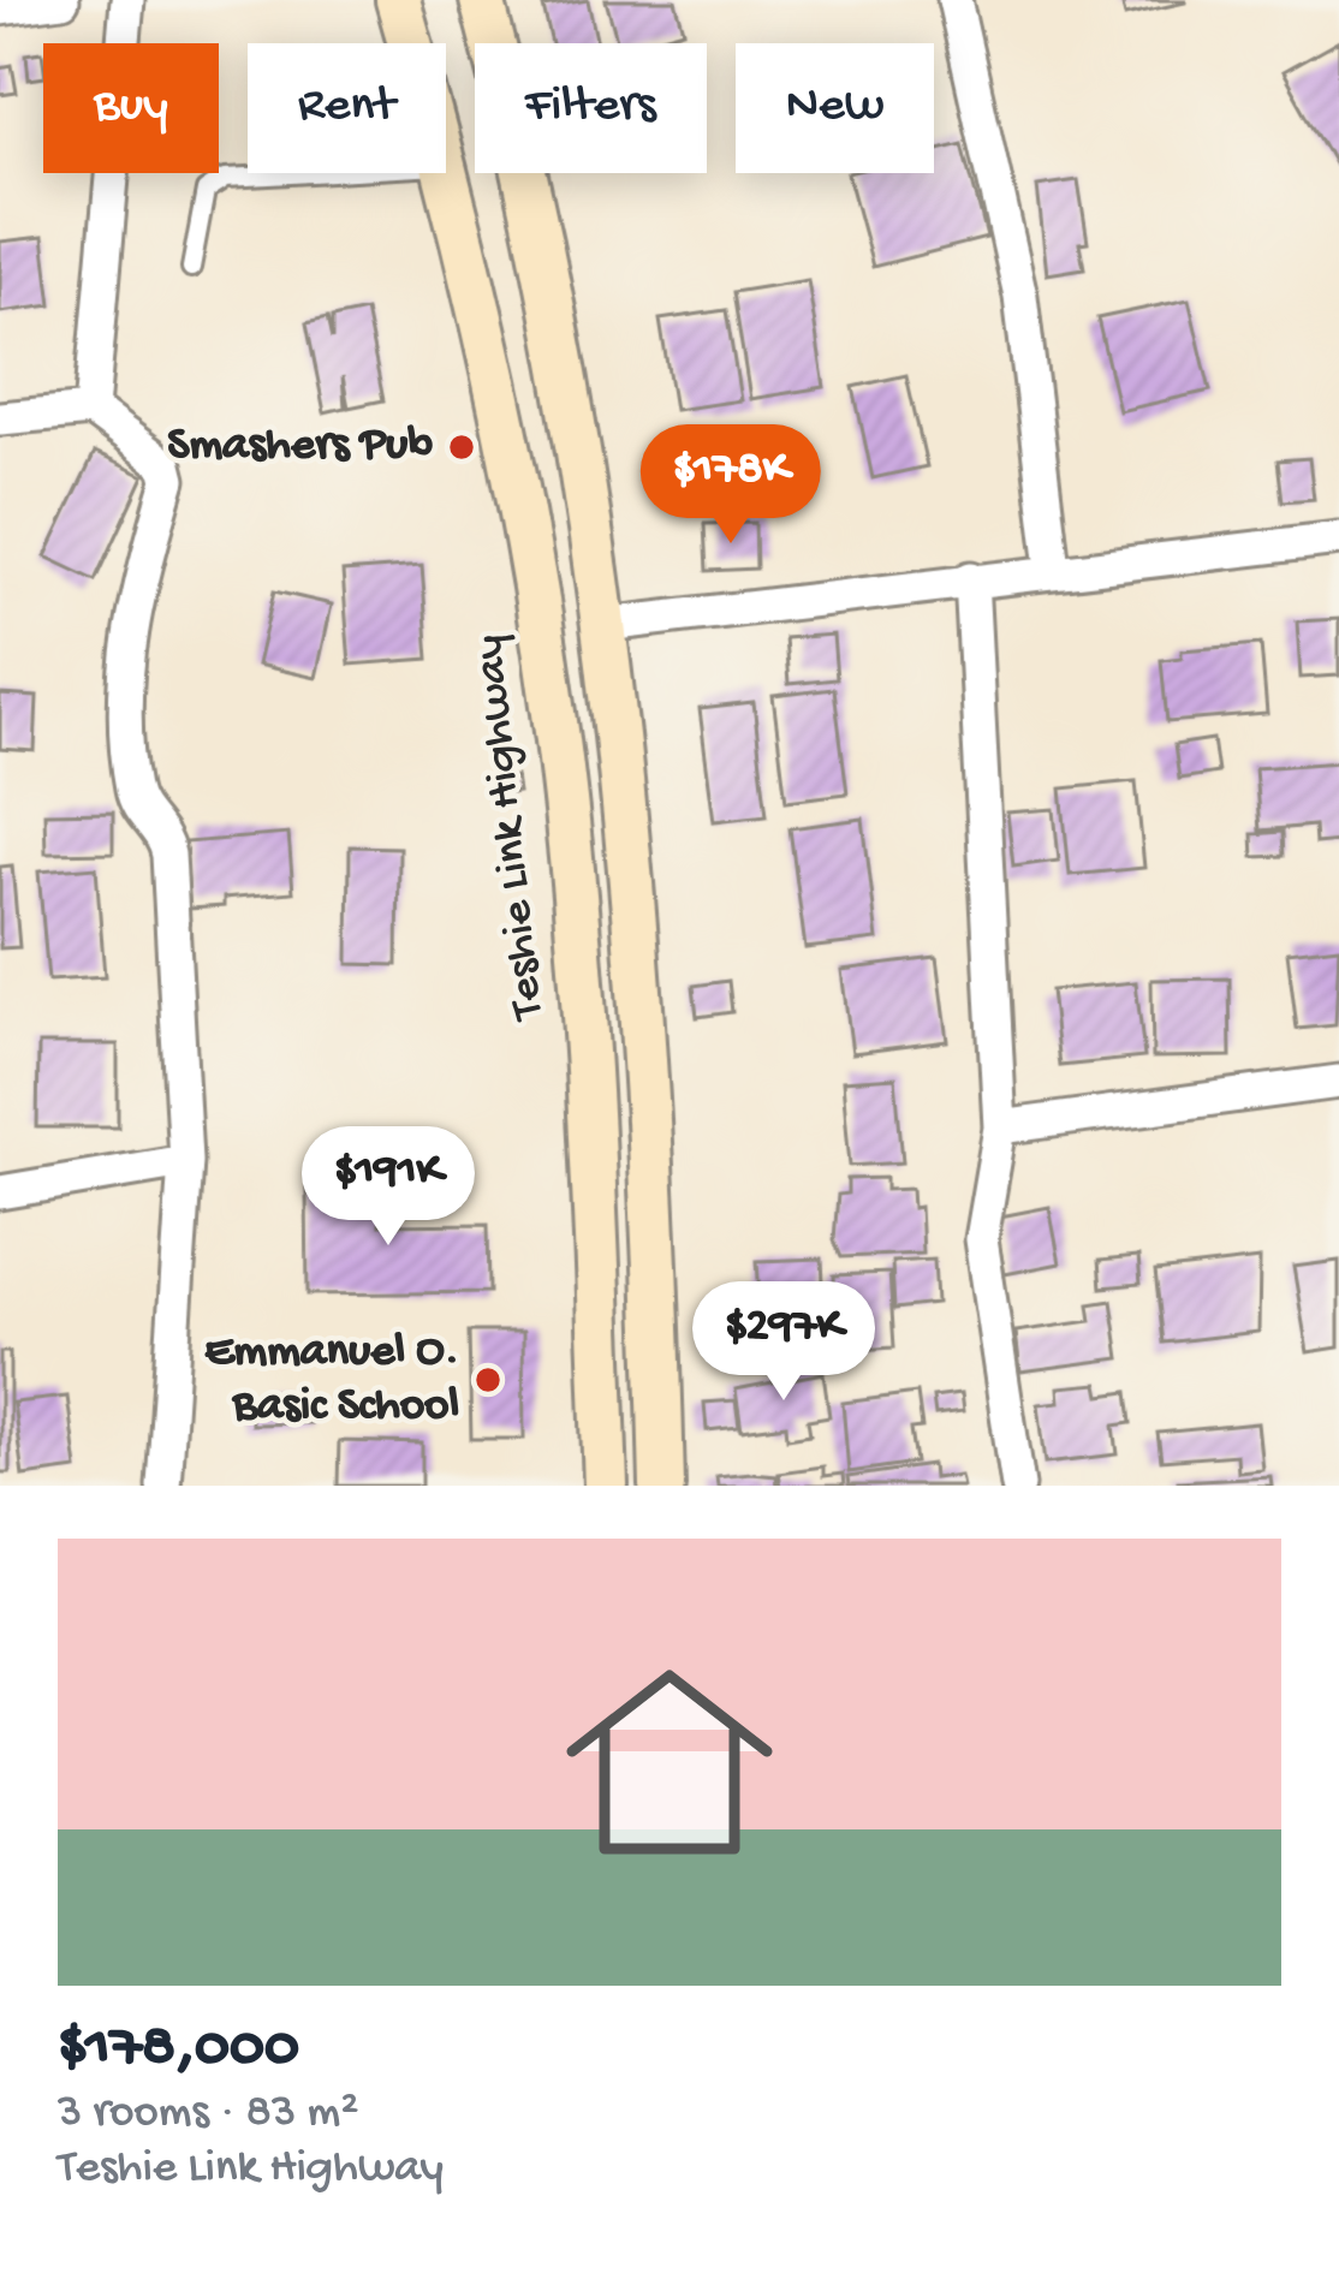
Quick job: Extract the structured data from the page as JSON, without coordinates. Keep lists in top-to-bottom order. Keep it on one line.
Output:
{"streets":{"main road":["Teshie Link Highway"]},"places":["Smashers Pub","Emmanuel O. Basic School"],"page":{"chip":["Buy","Rent","Filters","New"],"price":["$178K","$191K","$297K"],"list":[{"name":"$178,000","note":"3 rooms · 83 m² · Teshie Link Highway"}]}}
